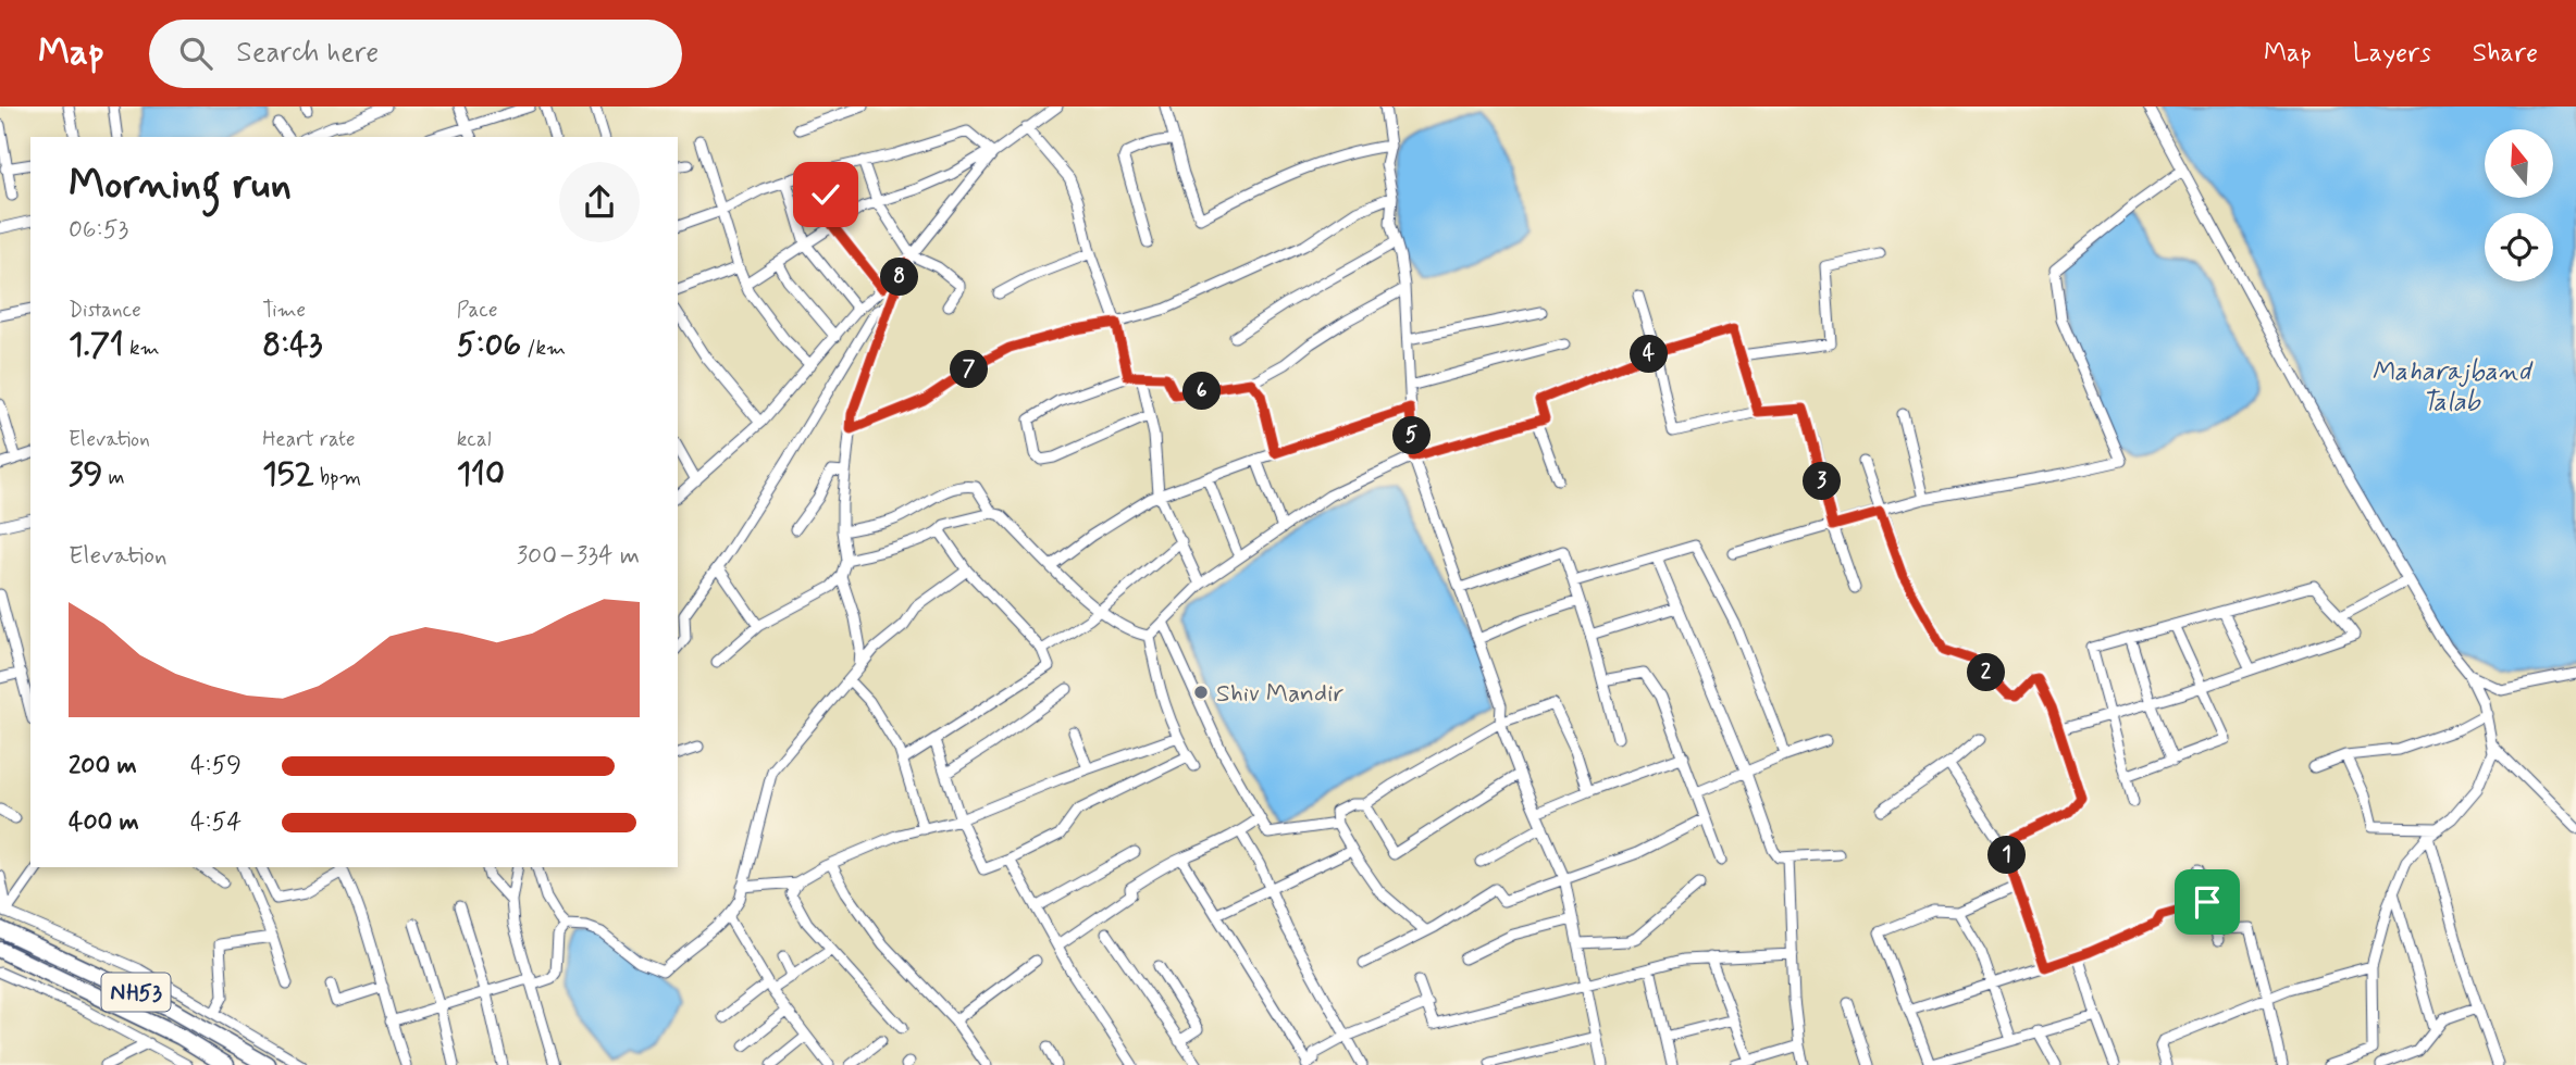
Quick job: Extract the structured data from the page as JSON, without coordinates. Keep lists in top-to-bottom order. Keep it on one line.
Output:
{"streets":{"highway":["NH53"]},"water":["Maharajband Talab"],"places":["Shiv Mandir"],"north":"top","page":{"header":"Map","search":"Search here","nav":["Map","Layers","Share"],"heading":["Morning run","06:53"],"pins":["8","4","7","6","5","3","2","1"],"stats":[["Distance","1.71 km"],["Time","8:43"],["Pace","5:06 /km"],["Elevation","39 m"],["Heart rate","152 bpm"],["kcal","110"]],"chart":["Elevation","300–334 m"],"list":[{"name":"200 m","note":"4:59"},{"name":"400 m","note":"4:54"}]}}
